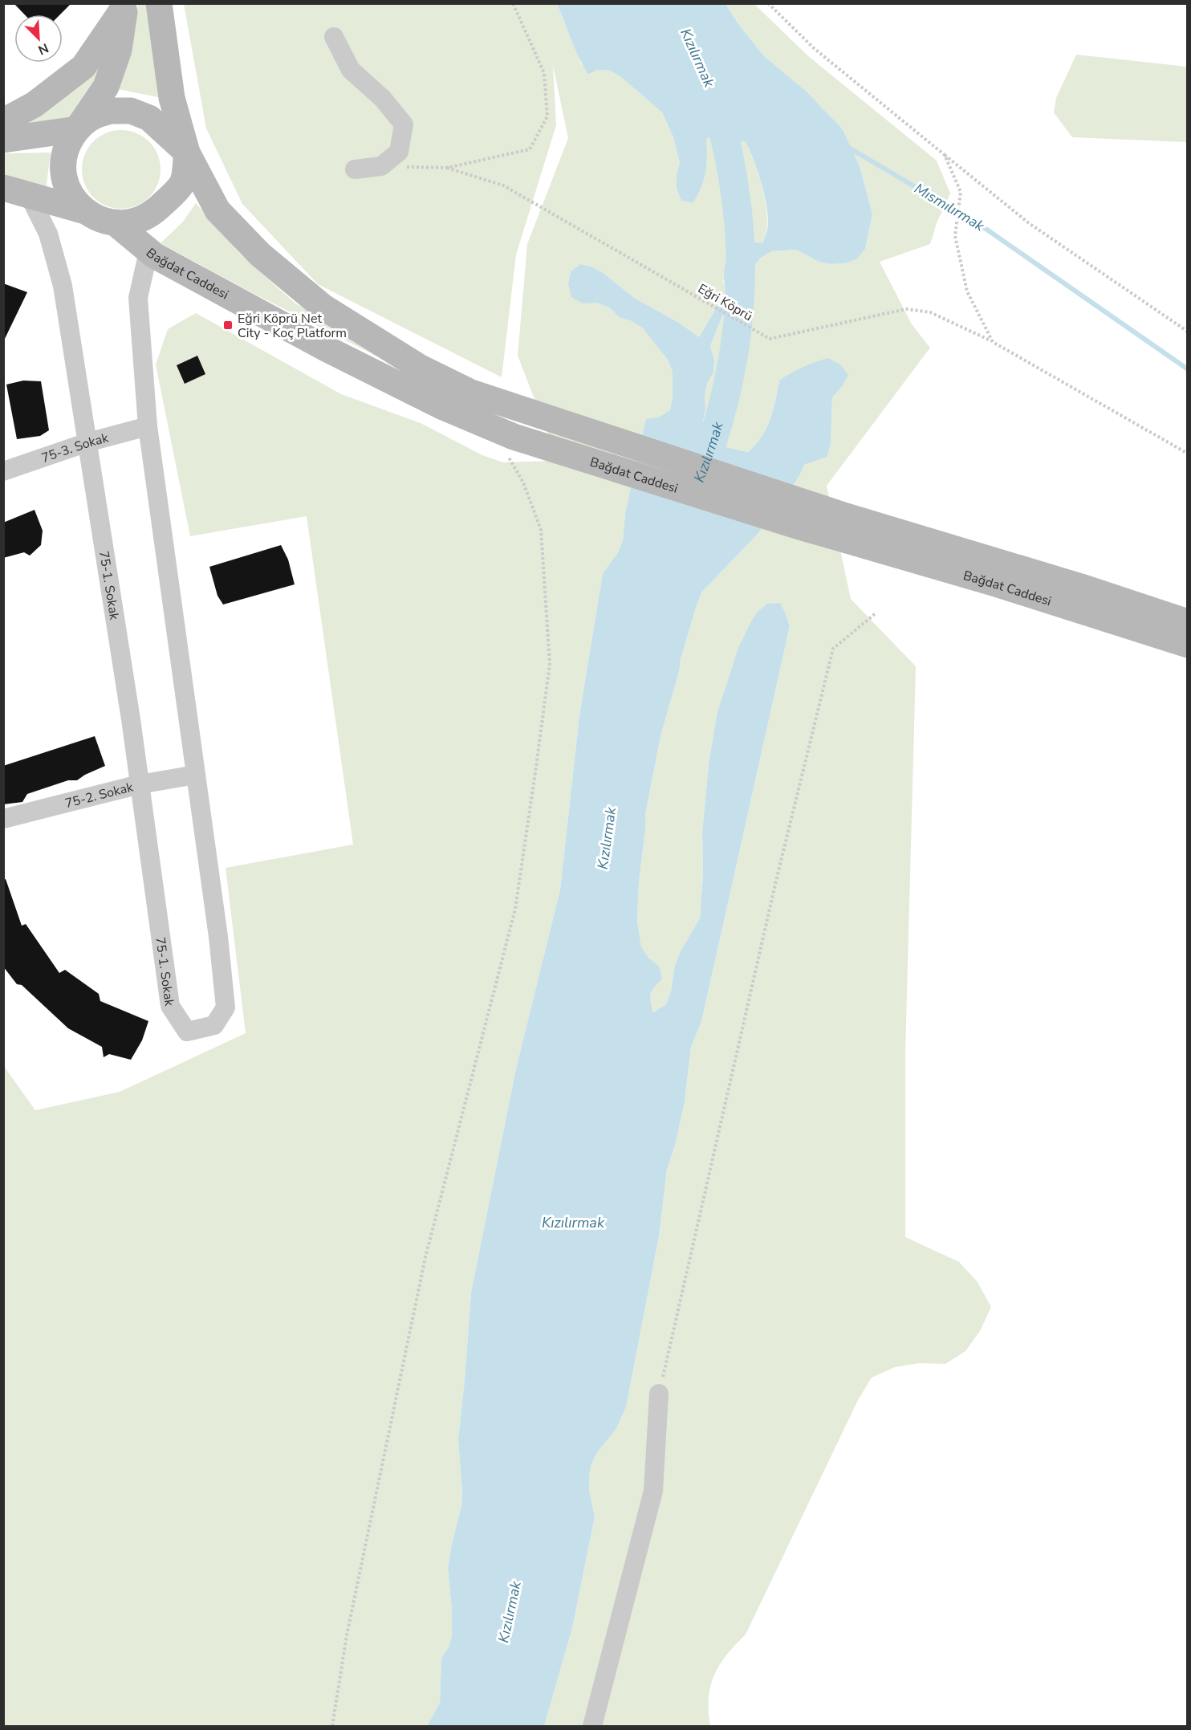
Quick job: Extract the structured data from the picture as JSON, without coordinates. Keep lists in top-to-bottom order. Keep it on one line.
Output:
{"streets":{"main road":["Bağdat Caddesi"],"street":["75-3. Sokak","75-1. Sokak","75-2. Sokak"],"path":["Eğri Köprü"]},"crossings":[["Bağdat Caddesi","75-1. Sokak"],["75-3. Sokak","75-1. Sokak"],["75-1. Sokak","75-2. Sokak"]],"water":["Kızılırmak","Mısmılırmak"],"places":{"transit":["Eğri Köprü Net City - Koç Platform"]},"north":"bottom right"}
